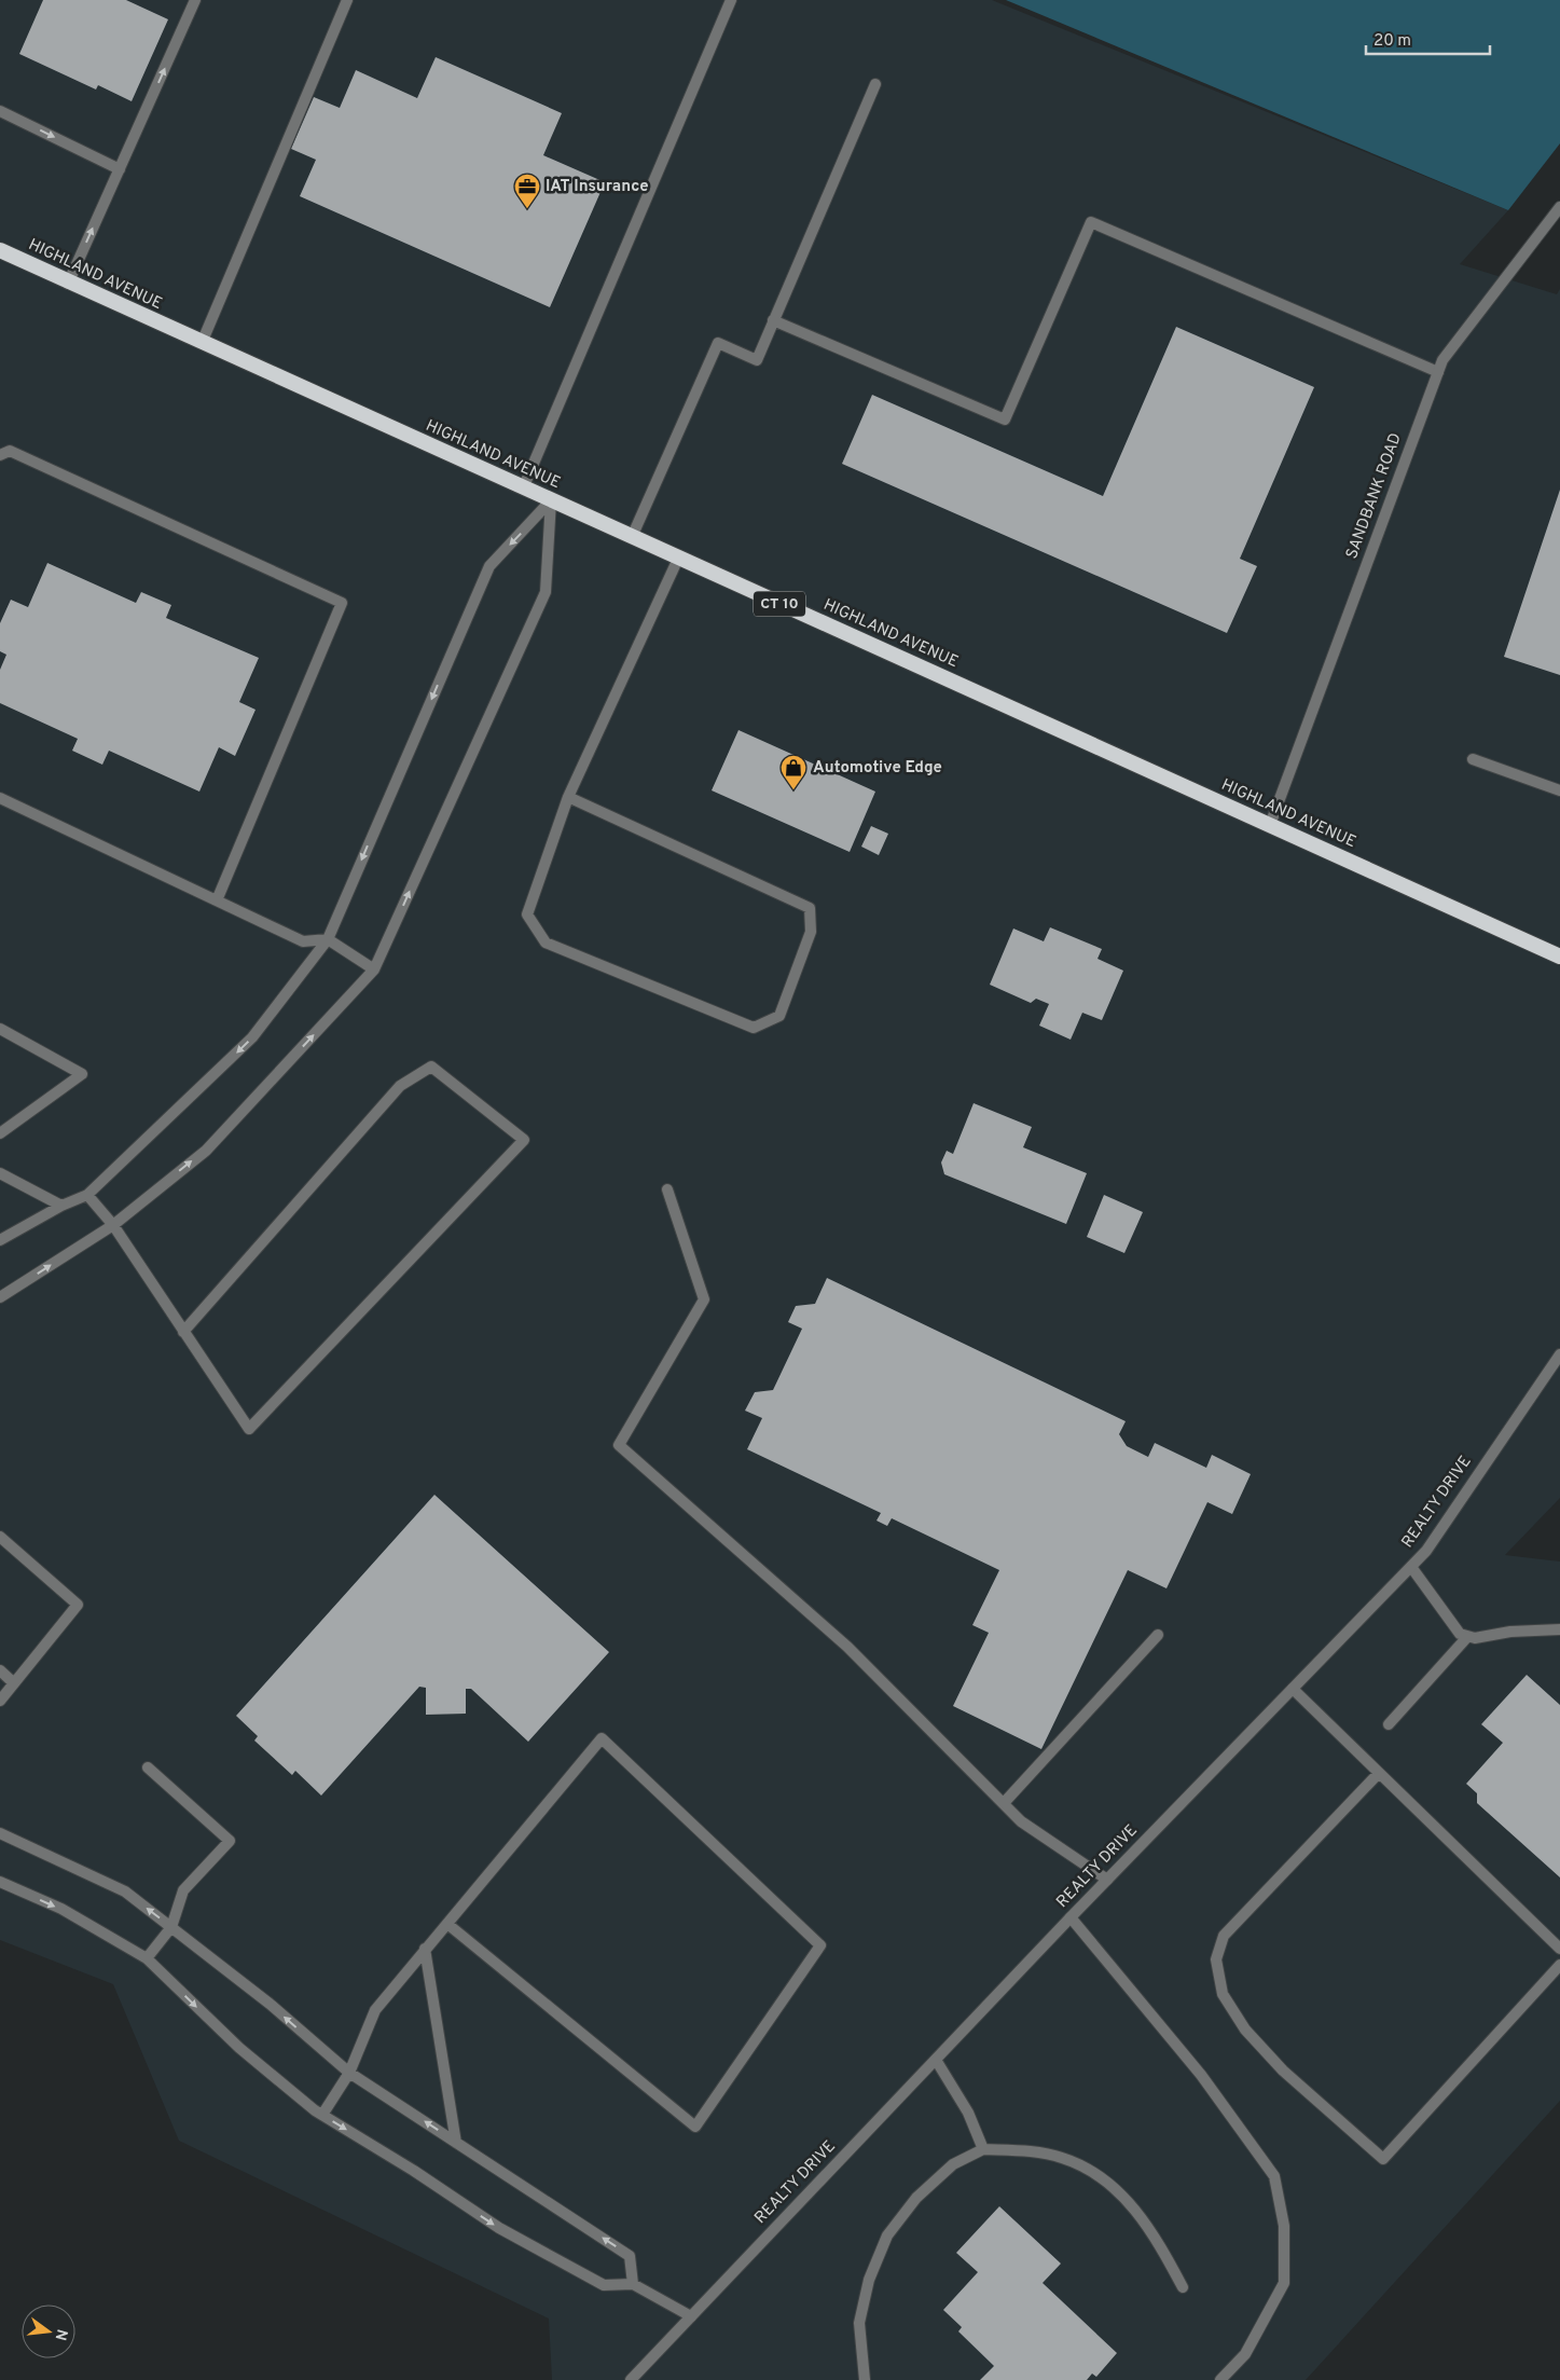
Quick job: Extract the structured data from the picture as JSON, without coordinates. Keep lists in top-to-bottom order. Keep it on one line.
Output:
{"streets":{"highway":["HIGHLAND AVENUE","CT 10"],"street":["SANDBANK ROAD","REALTY DRIVE"]},"crossings":[["HIGHLAND AVENUE","SANDBANK ROAD"]],"places":{"office":["IAT Insurance"],"shop":["Automotive Edge"]},"scale_bar":"20 m","north":"right"}
